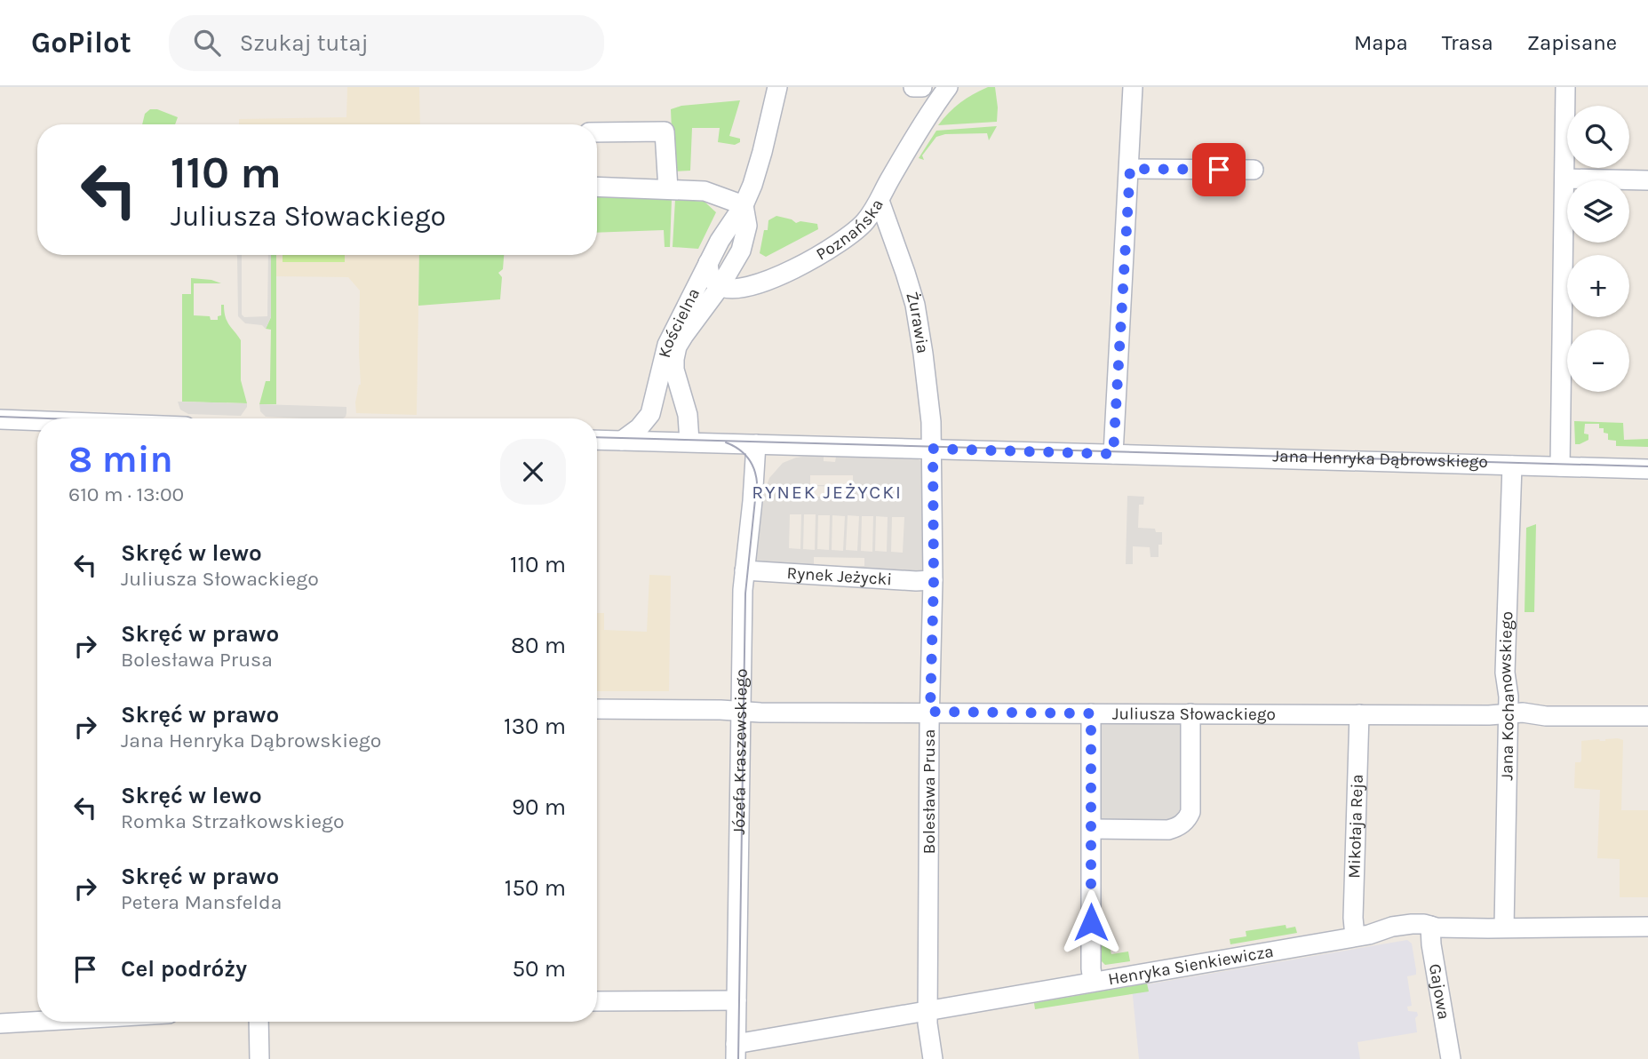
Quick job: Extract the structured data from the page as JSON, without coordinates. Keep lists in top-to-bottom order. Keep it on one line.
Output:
{"streets":{"street":["Poznańska","Żurawia","Kościelna","Jana Henryka Dąbrowskiego","Rynek Jeżycki","Jana Kochanowskiego","Juliusza Słowackiego","Józefa Kraszewskiego","Bolesława Prusa","Mikołaja Reja","Henryka Sienkiewicza","Gajowa"]},"crossings":[["Poznańska","Żurawia"],["Poznańska","Kościelna"],["Żurawia","Jana Henryka Dąbrowskiego"],["Żurawia","Bolesława Prusa"],["Kościelna","Jana Henryka Dąbrowskiego"],["Jana Henryka Dąbrowskiego","Jana Kochanowskiego"],["Jana Henryka Dąbrowskiego","Józefa Kraszewskiego"],["Jana Henryka Dąbrowskiego","Bolesława Prusa"],["Rynek Jeżycki","Józefa Kraszewskiego"],["Rynek Jeżycki","Bolesława Prusa"],["Jana Kochanowskiego","Juliusza Słowackiego"],["Jana Kochanowskiego","Henryka Sienkiewicza"],["Juliusza Słowackiego","Józefa Kraszewskiego"],["Juliusza Słowackiego","Bolesława Prusa"],["Juliusza Słowackiego","Mikołaja Reja"],["Józefa Kraszewskiego","Henryka Sienkiewicza"],["Bolesława Prusa","Henryka Sienkiewicza"],["Mikołaja Reja","Henryka Sienkiewicza"],["Henryka Sienkiewicza","Gajowa"]],"districts":["RYNEK JEŻYCKI"],"page":{"header":"GoPilot","search":"Szukaj tutaj","nav":["Mapa","Trasa","Zapisane"],"map_buttons":["+","−"],"turn":["110 m","Juliusza Słowackiego"],"heading":["8 min","610 m · 13:00"],"list":[{"name":"Skręć w lewo","note":"Juliusza Słowackiego","value":"110 m"},{"name":"Skręć w prawo","note":"Bolesława Prusa","value":"80 m"},{"name":"Skręć w prawo","note":"Jana Henryka Dąbrowskiego","value":"130 m"},{"name":"Skręć w lewo","note":"Romka Strzałkowskiego","value":"90 m"},{"name":"Skręć w prawo","note":"Petera Mansfelda","value":"150 m"},{"name":"Cel podróży","value":"50 m"}]}}
